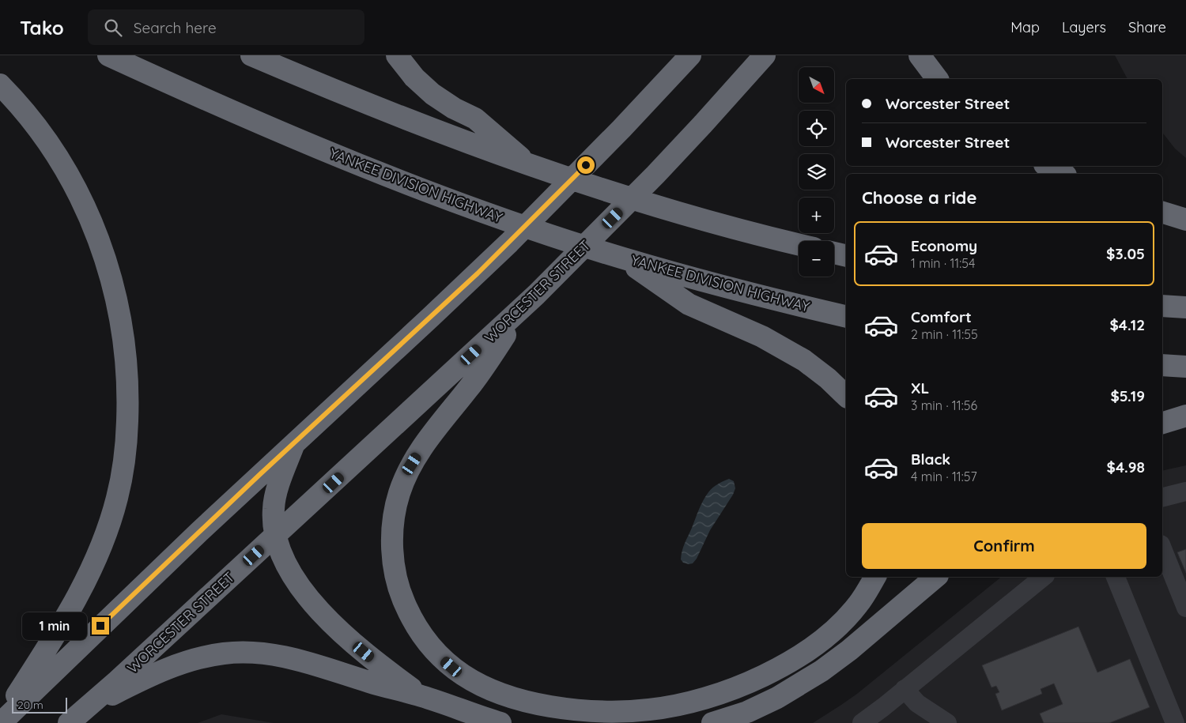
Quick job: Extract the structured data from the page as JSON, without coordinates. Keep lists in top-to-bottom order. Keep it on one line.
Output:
{"streets":{"highway":["YANKEE DIVISION HIGHWAY","WORCESTER STREET"]},"scale_bar":"20 m","north":"bottom right","page":{"header":"Tako","search":"Search here","nav":["Map","Layers","Share"],"map_buttons":["+","−"],"banner":["Worcester Street","Worcester Street"],"heading":"Choose a ride","list":[{"name":"Economy","note":"1 min · 11:54","value":"$3.05"},{"name":"Comfort","note":"2 min · 11:55","value":"$4.12"},{"name":"XL","note":"3 min · 11:56","value":"$5.19"},{"name":"Black","note":"4 min · 11:57","value":"$4.98"}],"buttons":"Confirm","bubble":"1 min","scale":"20 m"}}
